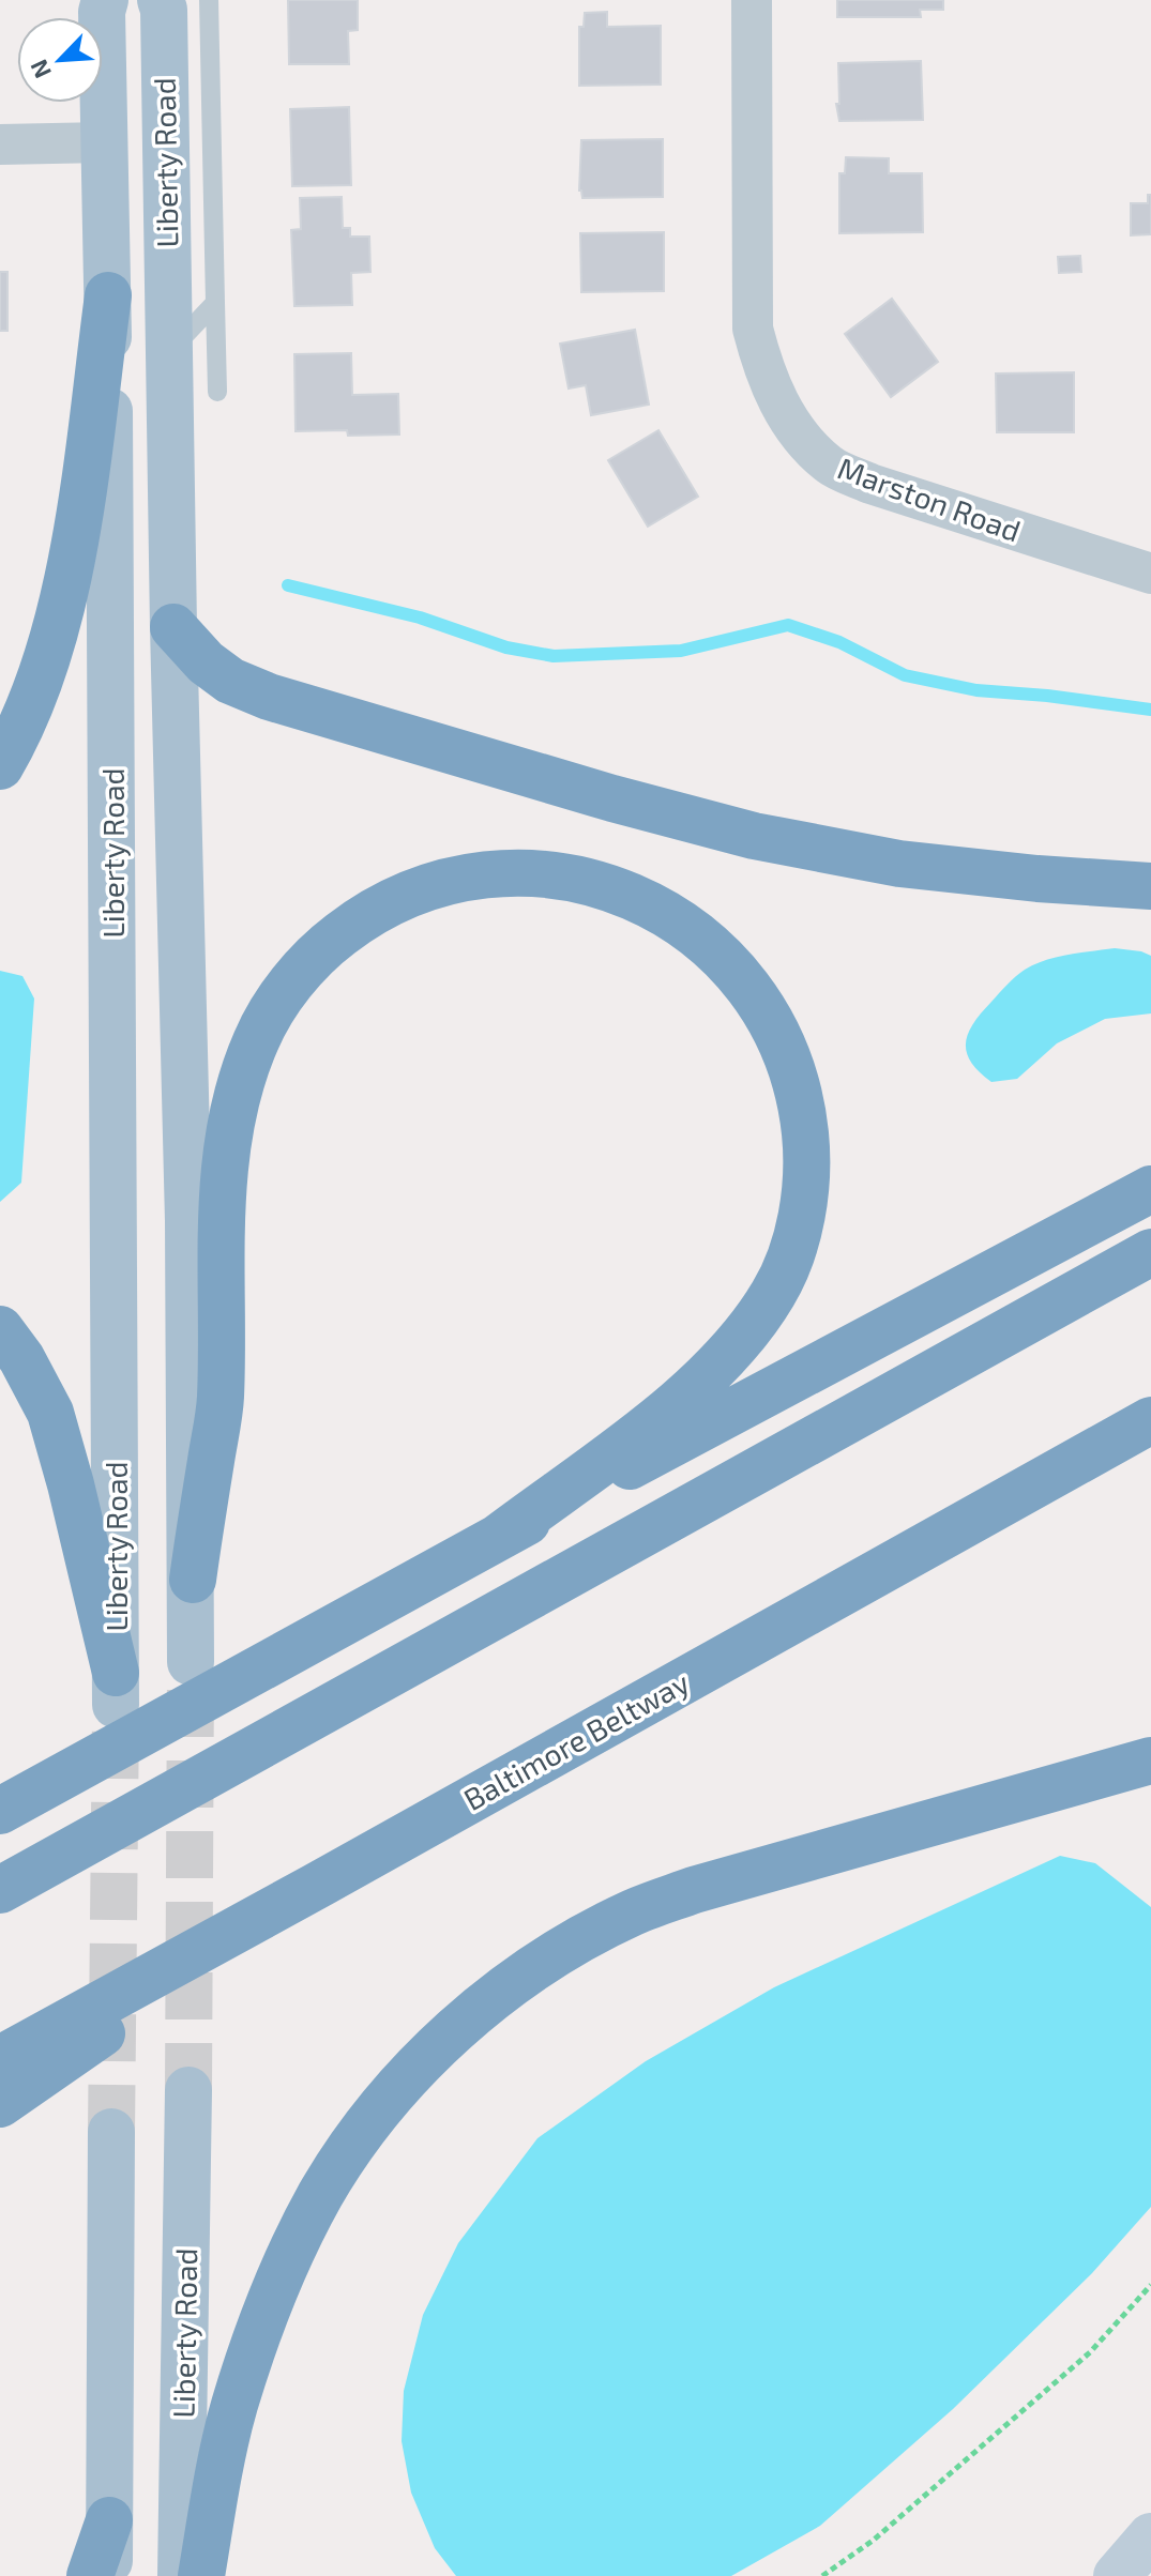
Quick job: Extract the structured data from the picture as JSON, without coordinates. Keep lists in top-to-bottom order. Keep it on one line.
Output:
{"streets":{"highway":["Baltimore Beltway"],"main road":["Liberty Road"],"street":["Marston Road"]},"north":"bottom left"}
